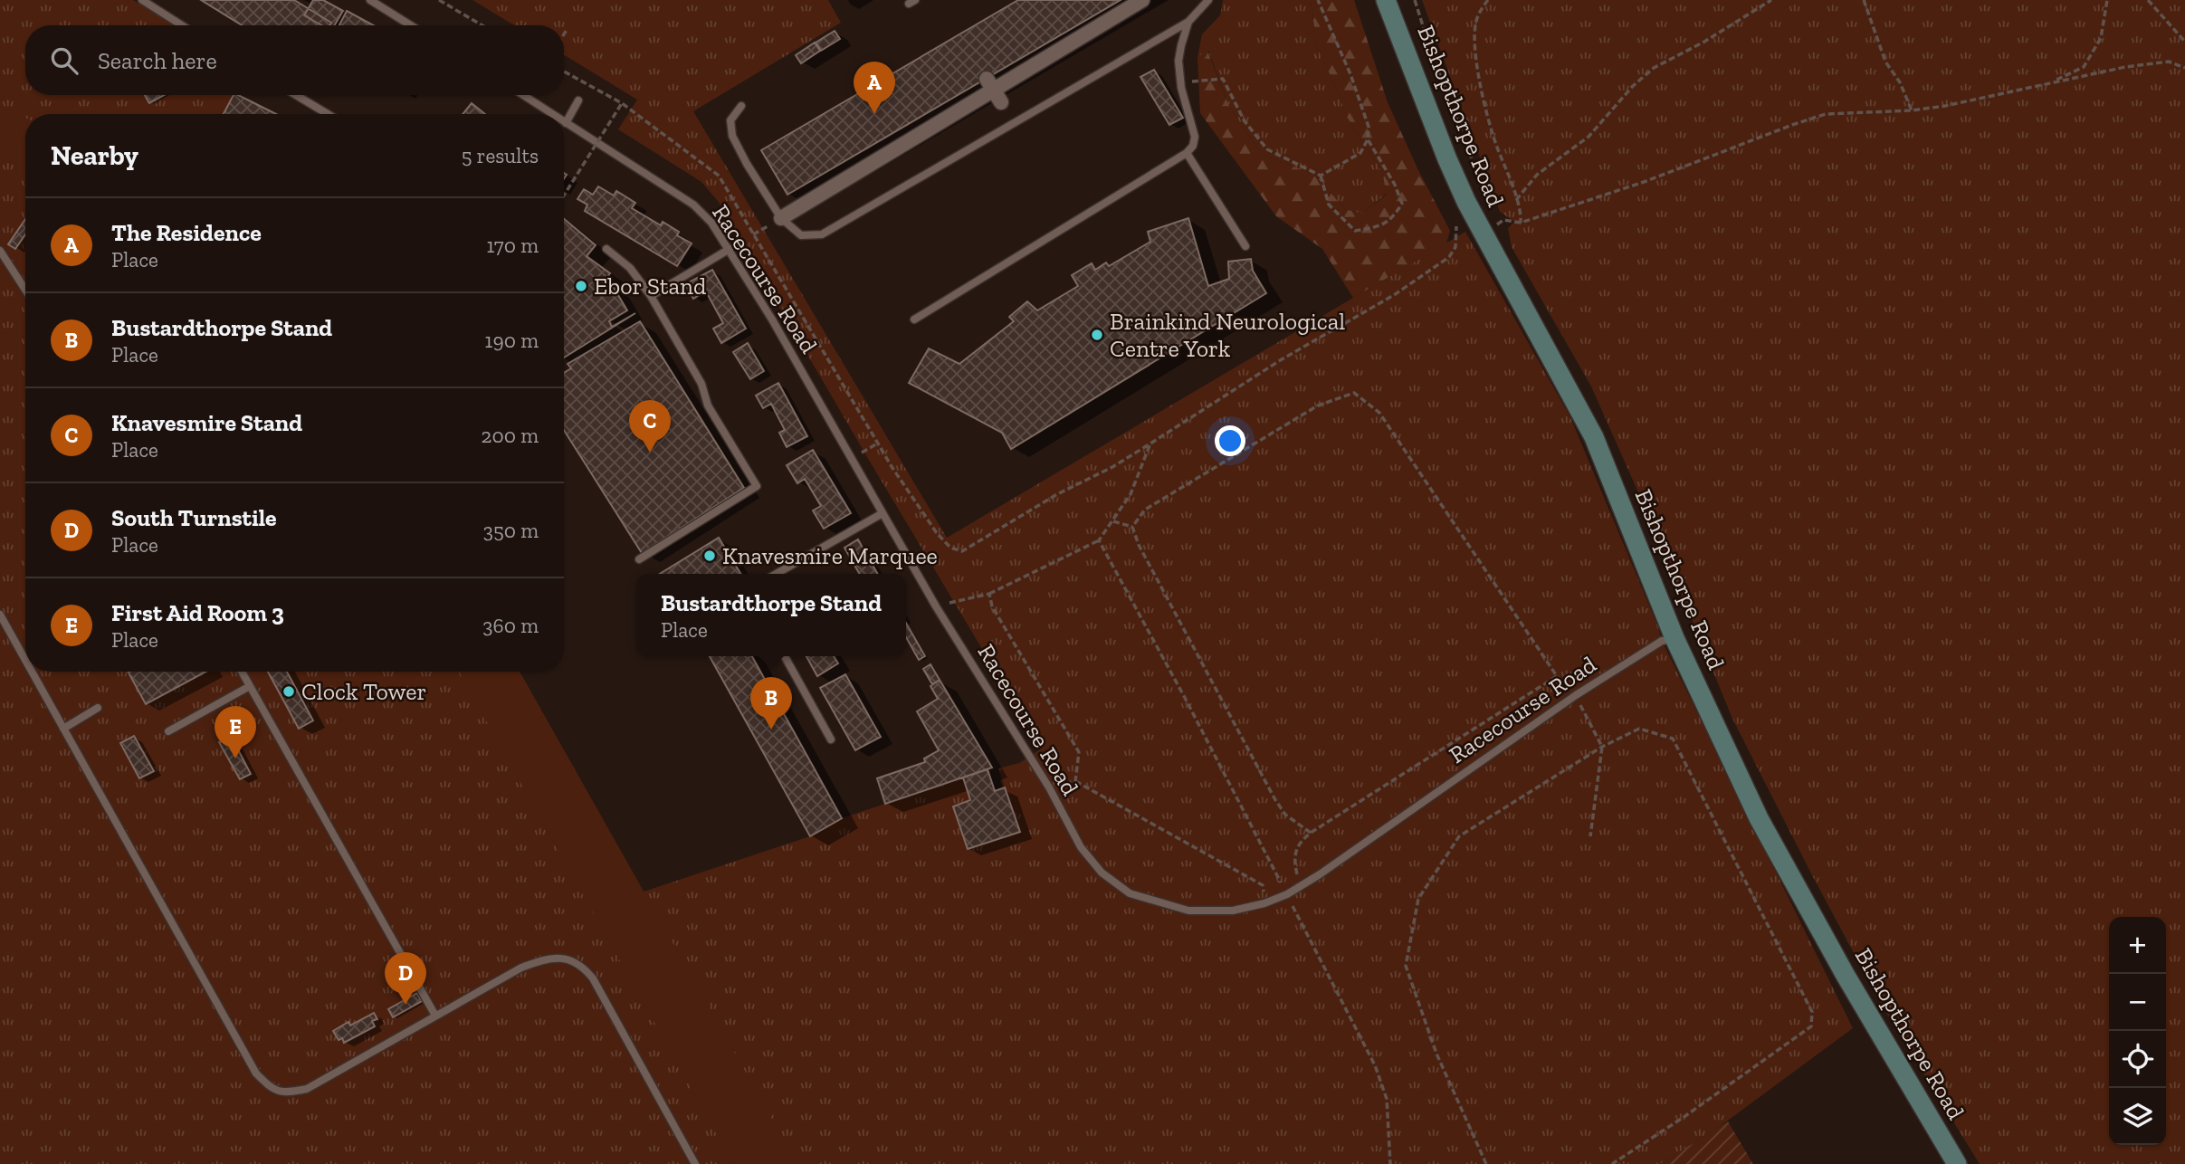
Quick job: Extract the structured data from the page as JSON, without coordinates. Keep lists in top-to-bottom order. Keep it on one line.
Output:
{"streets":{"street":["Bishopthorpe Road"],"lane":["Racecourse Road"]},"crossings":[["Bishopthorpe Road","Racecourse Road"]],"places":["Ebor Stand","Brainkind Neurological Centre York","Knavesmire Marquee","Clock Tower"],"page":{"search":"Search here","pins":["A","C","B","E","D"],"heading":["Nearby","5 results"],"list":[{"mark":"A","name":"The Residence","note":"Place","value":"170 m"},{"mark":"B","name":"Bustardthorpe Stand","note":"Place","value":"190 m"},{"mark":"C","name":"Knavesmire Stand","note":"Place","value":"200 m"},{"mark":"D","name":"South Turnstile","note":"Place","value":"350 m"},{"mark":"E","name":"First Aid Room 3","note":"Place","value":"360 m"}],"popup":["Bustardthorpe Stand","Place"],"map_buttons":["+","−"]}}
